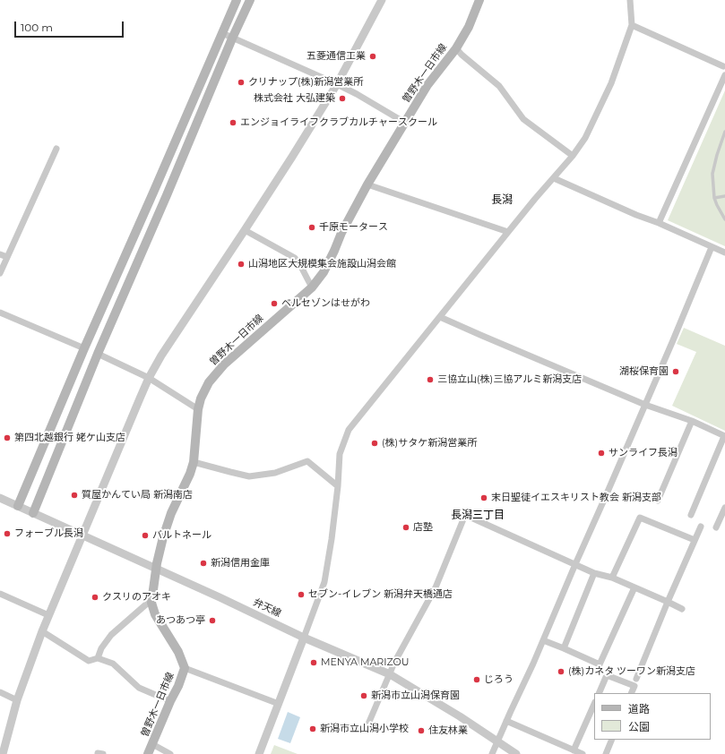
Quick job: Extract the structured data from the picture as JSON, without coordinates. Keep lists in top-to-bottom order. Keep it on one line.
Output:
{"streets":{"main road":["曽野木一日市線"],"street":["弁天線"]},"crossings":[["曽野木一日市線","弁天線"]],"districts":["長潟","長潟三丁目"],"places":["五菱通信工業","クリナップ(株)新潟営業所","株式会社 大弘建築","エンジョイライフクラブカルチャースクール","千原モータース","山潟地区大規模集会施設山潟会館","ベルセゾンはせがわ","湖桜保育園","三協立山(株)三協アルミ新潟支店","第四北越銀行 姥ケ山支店","(株)サタケ新潟営業所","サンライフ長潟","質屋かんてい局 新潟南店","末日聖徒イエスキリスト教会 新潟支部","店塾","フォーブル長潟","バルトネール","新潟信用金庫","セブン-イレブン 新潟弁天橋通店","クスリのアオキ","あつあつ亭","MENYA MARIZOU","(株)カネタ ツーワン新潟支店","じろう","新潟市立山潟保育園","新潟市立山潟小学校","住友林業"],"legend":["道路","公園"],"scale_bar":"100 m"}
